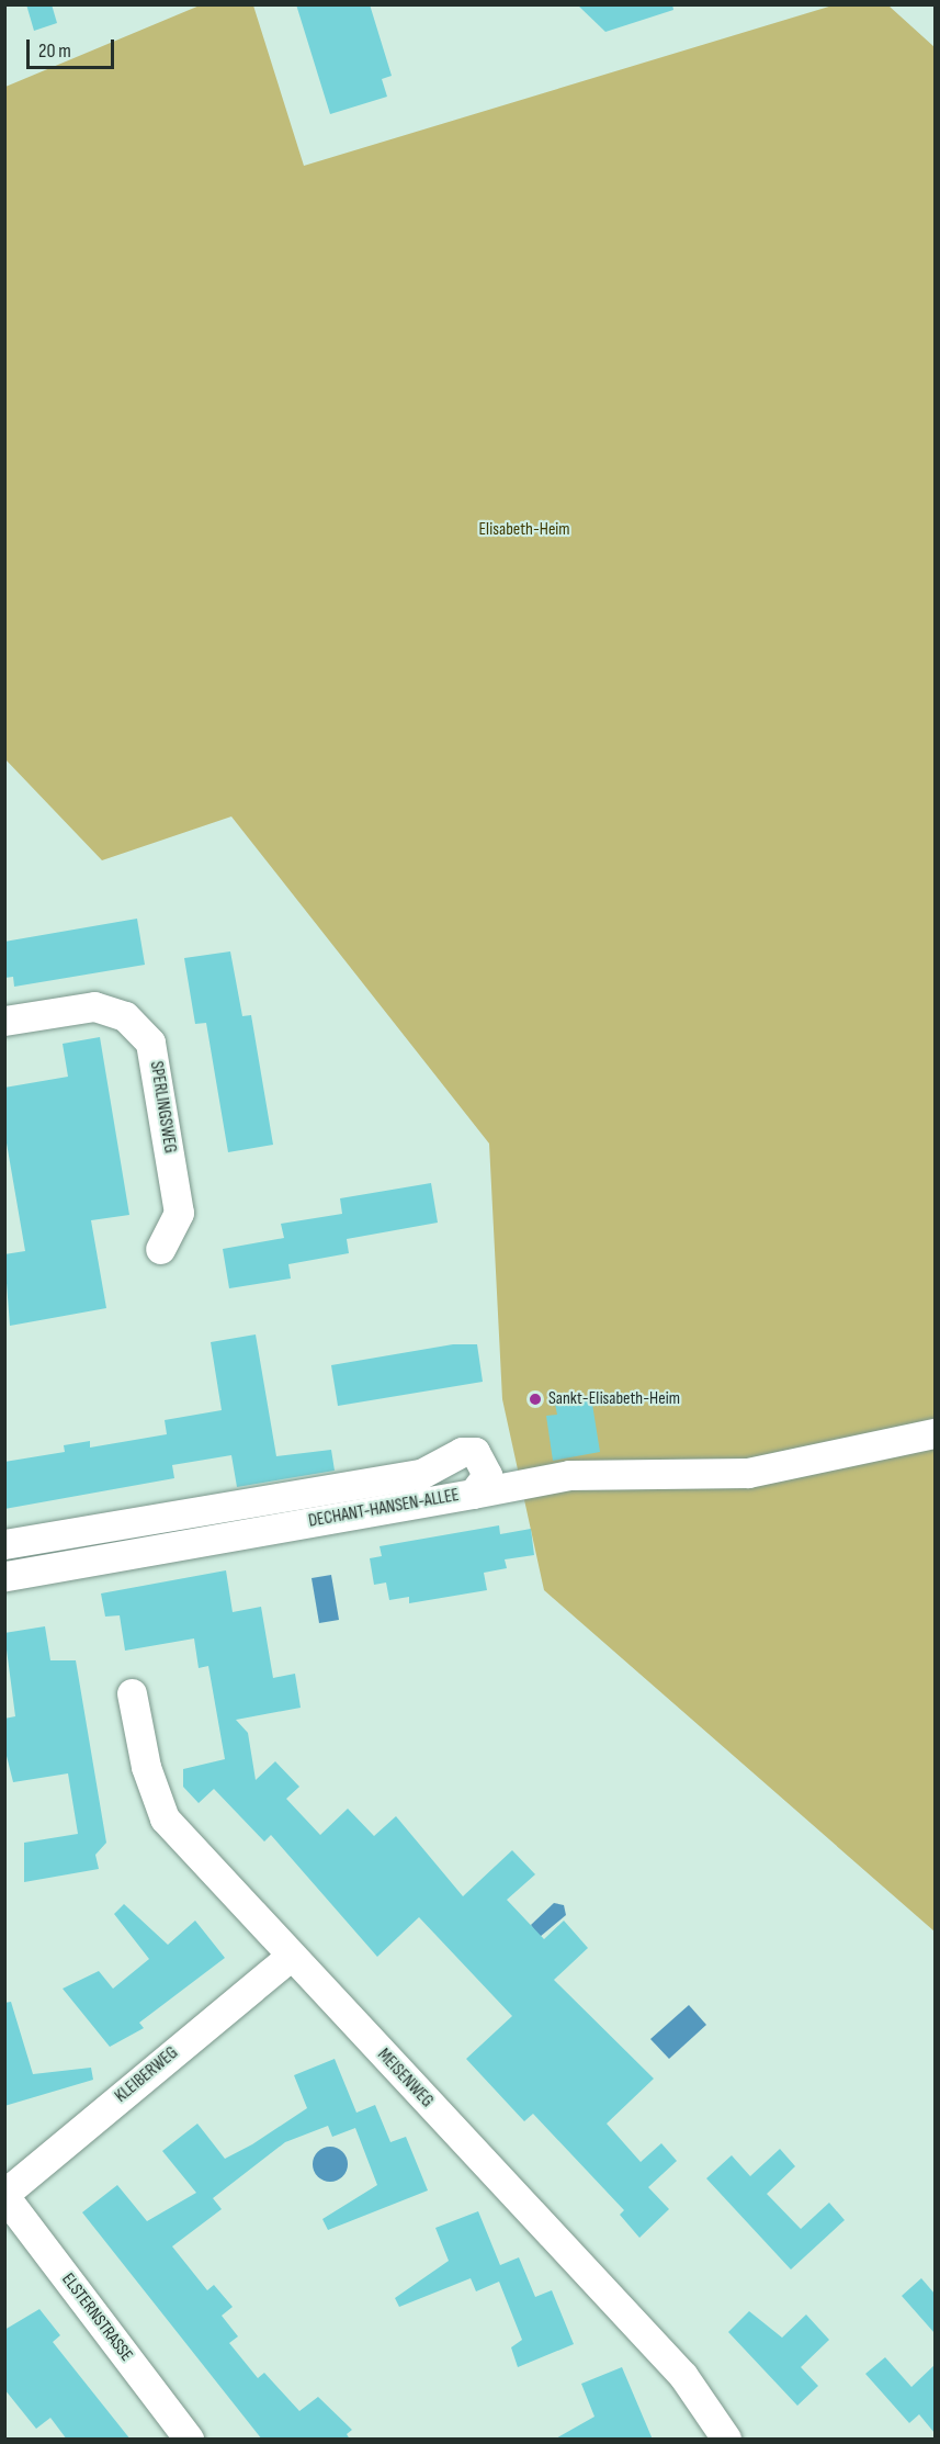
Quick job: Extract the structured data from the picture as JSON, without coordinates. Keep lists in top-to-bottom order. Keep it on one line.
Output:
{"streets":{"street":["SPERLINGSWEG","DECHANT-HANSEN-ALLEE","KLEIBERWEG","MEISENWEG","ELSTERNSTRASSE"]},"crossings":[["KLEIBERWEG","MEISENWEG"],["KLEIBERWEG","ELSTERNSTRASSE"]],"parks":["Elisabeth-Heim"],"places":["Sankt-Elisabeth-Heim"],"scale_bar":"20 m"}
